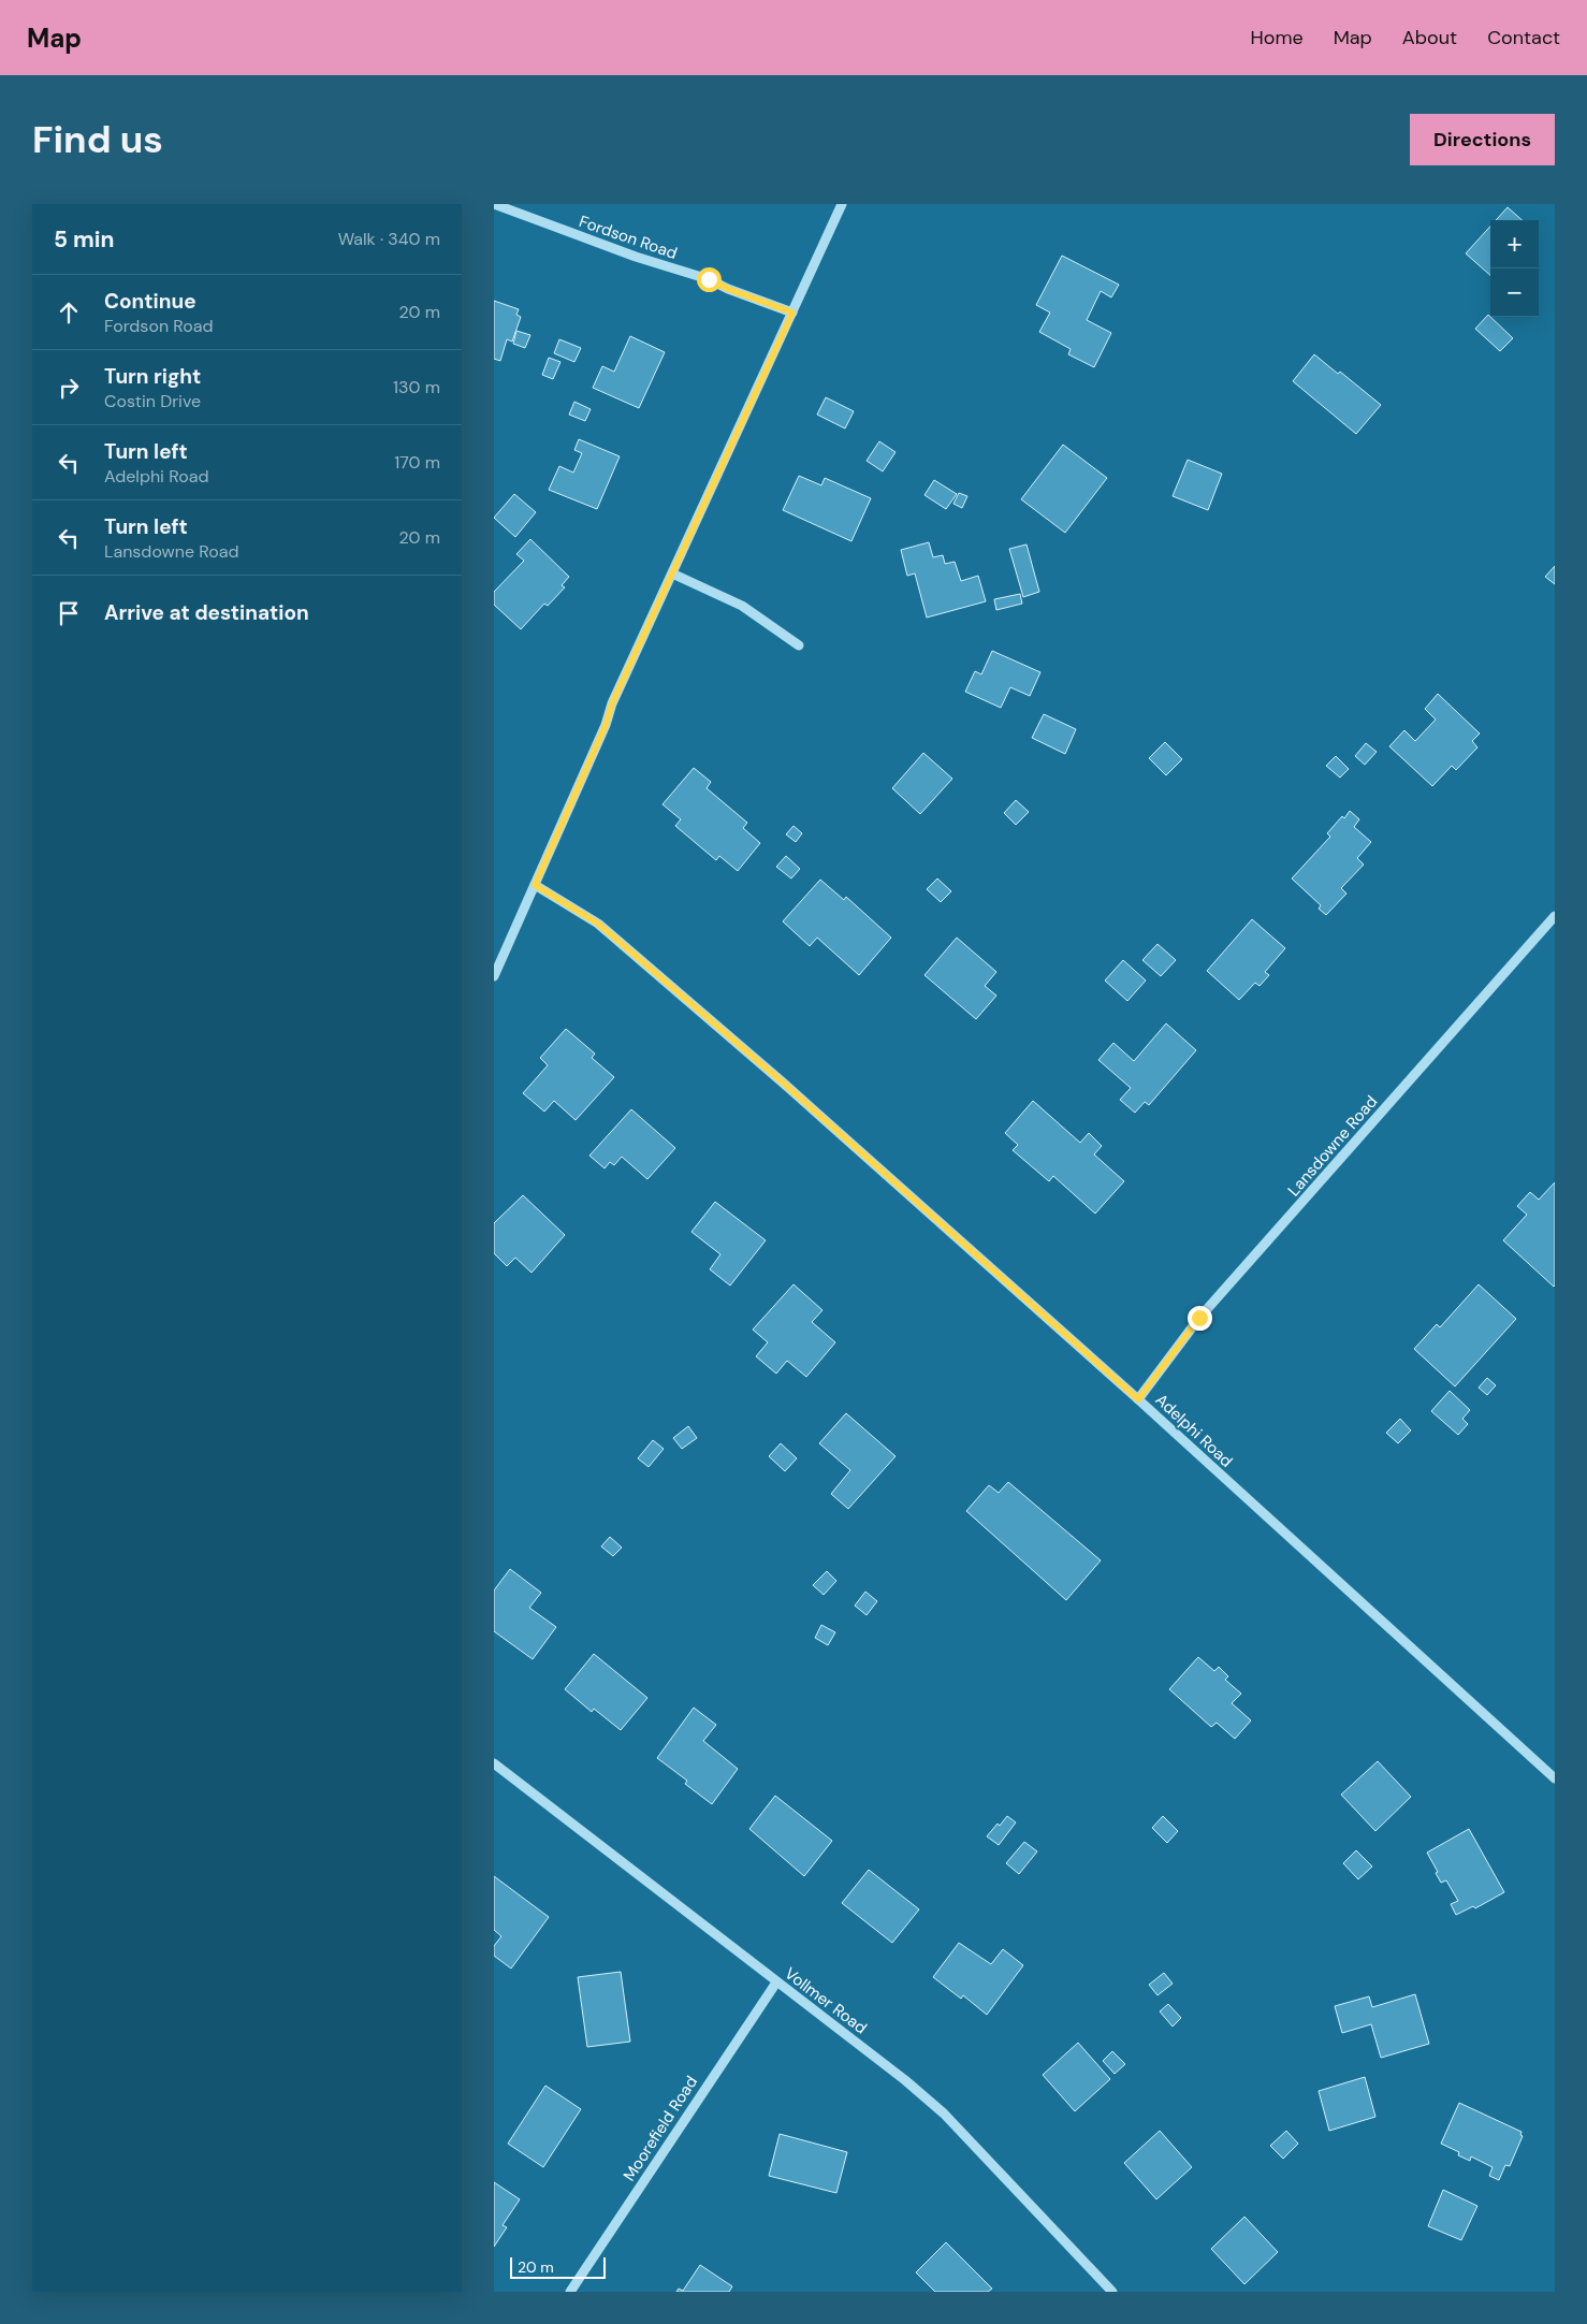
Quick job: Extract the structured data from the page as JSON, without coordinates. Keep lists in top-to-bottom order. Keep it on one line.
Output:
{"streets":{"street":["Fordson Road","Lansdowne Road","Adelphi Road","Vollmer Road","Moorefield Road"]},"crossings":[["Lansdowne Road","Adelphi Road"],["Vollmer Road","Moorefield Road"]],"scale_bar":"20 m","page":{"header":"Map","nav":["Home","Map","About","Contact"],"buttons":"Directions","title":"Find us","heading":["5 min","Walk · 340 m"],"map_buttons":["+","−"],"list":[["Continue","Fordson Road","20 m"],["Turn right","Costin Drive","130 m"],["Turn left","Adelphi Road","170 m"],["Turn left","Lansdowne Road","20 m"],"Arrive at destination"],"scale":"20 m"}}
